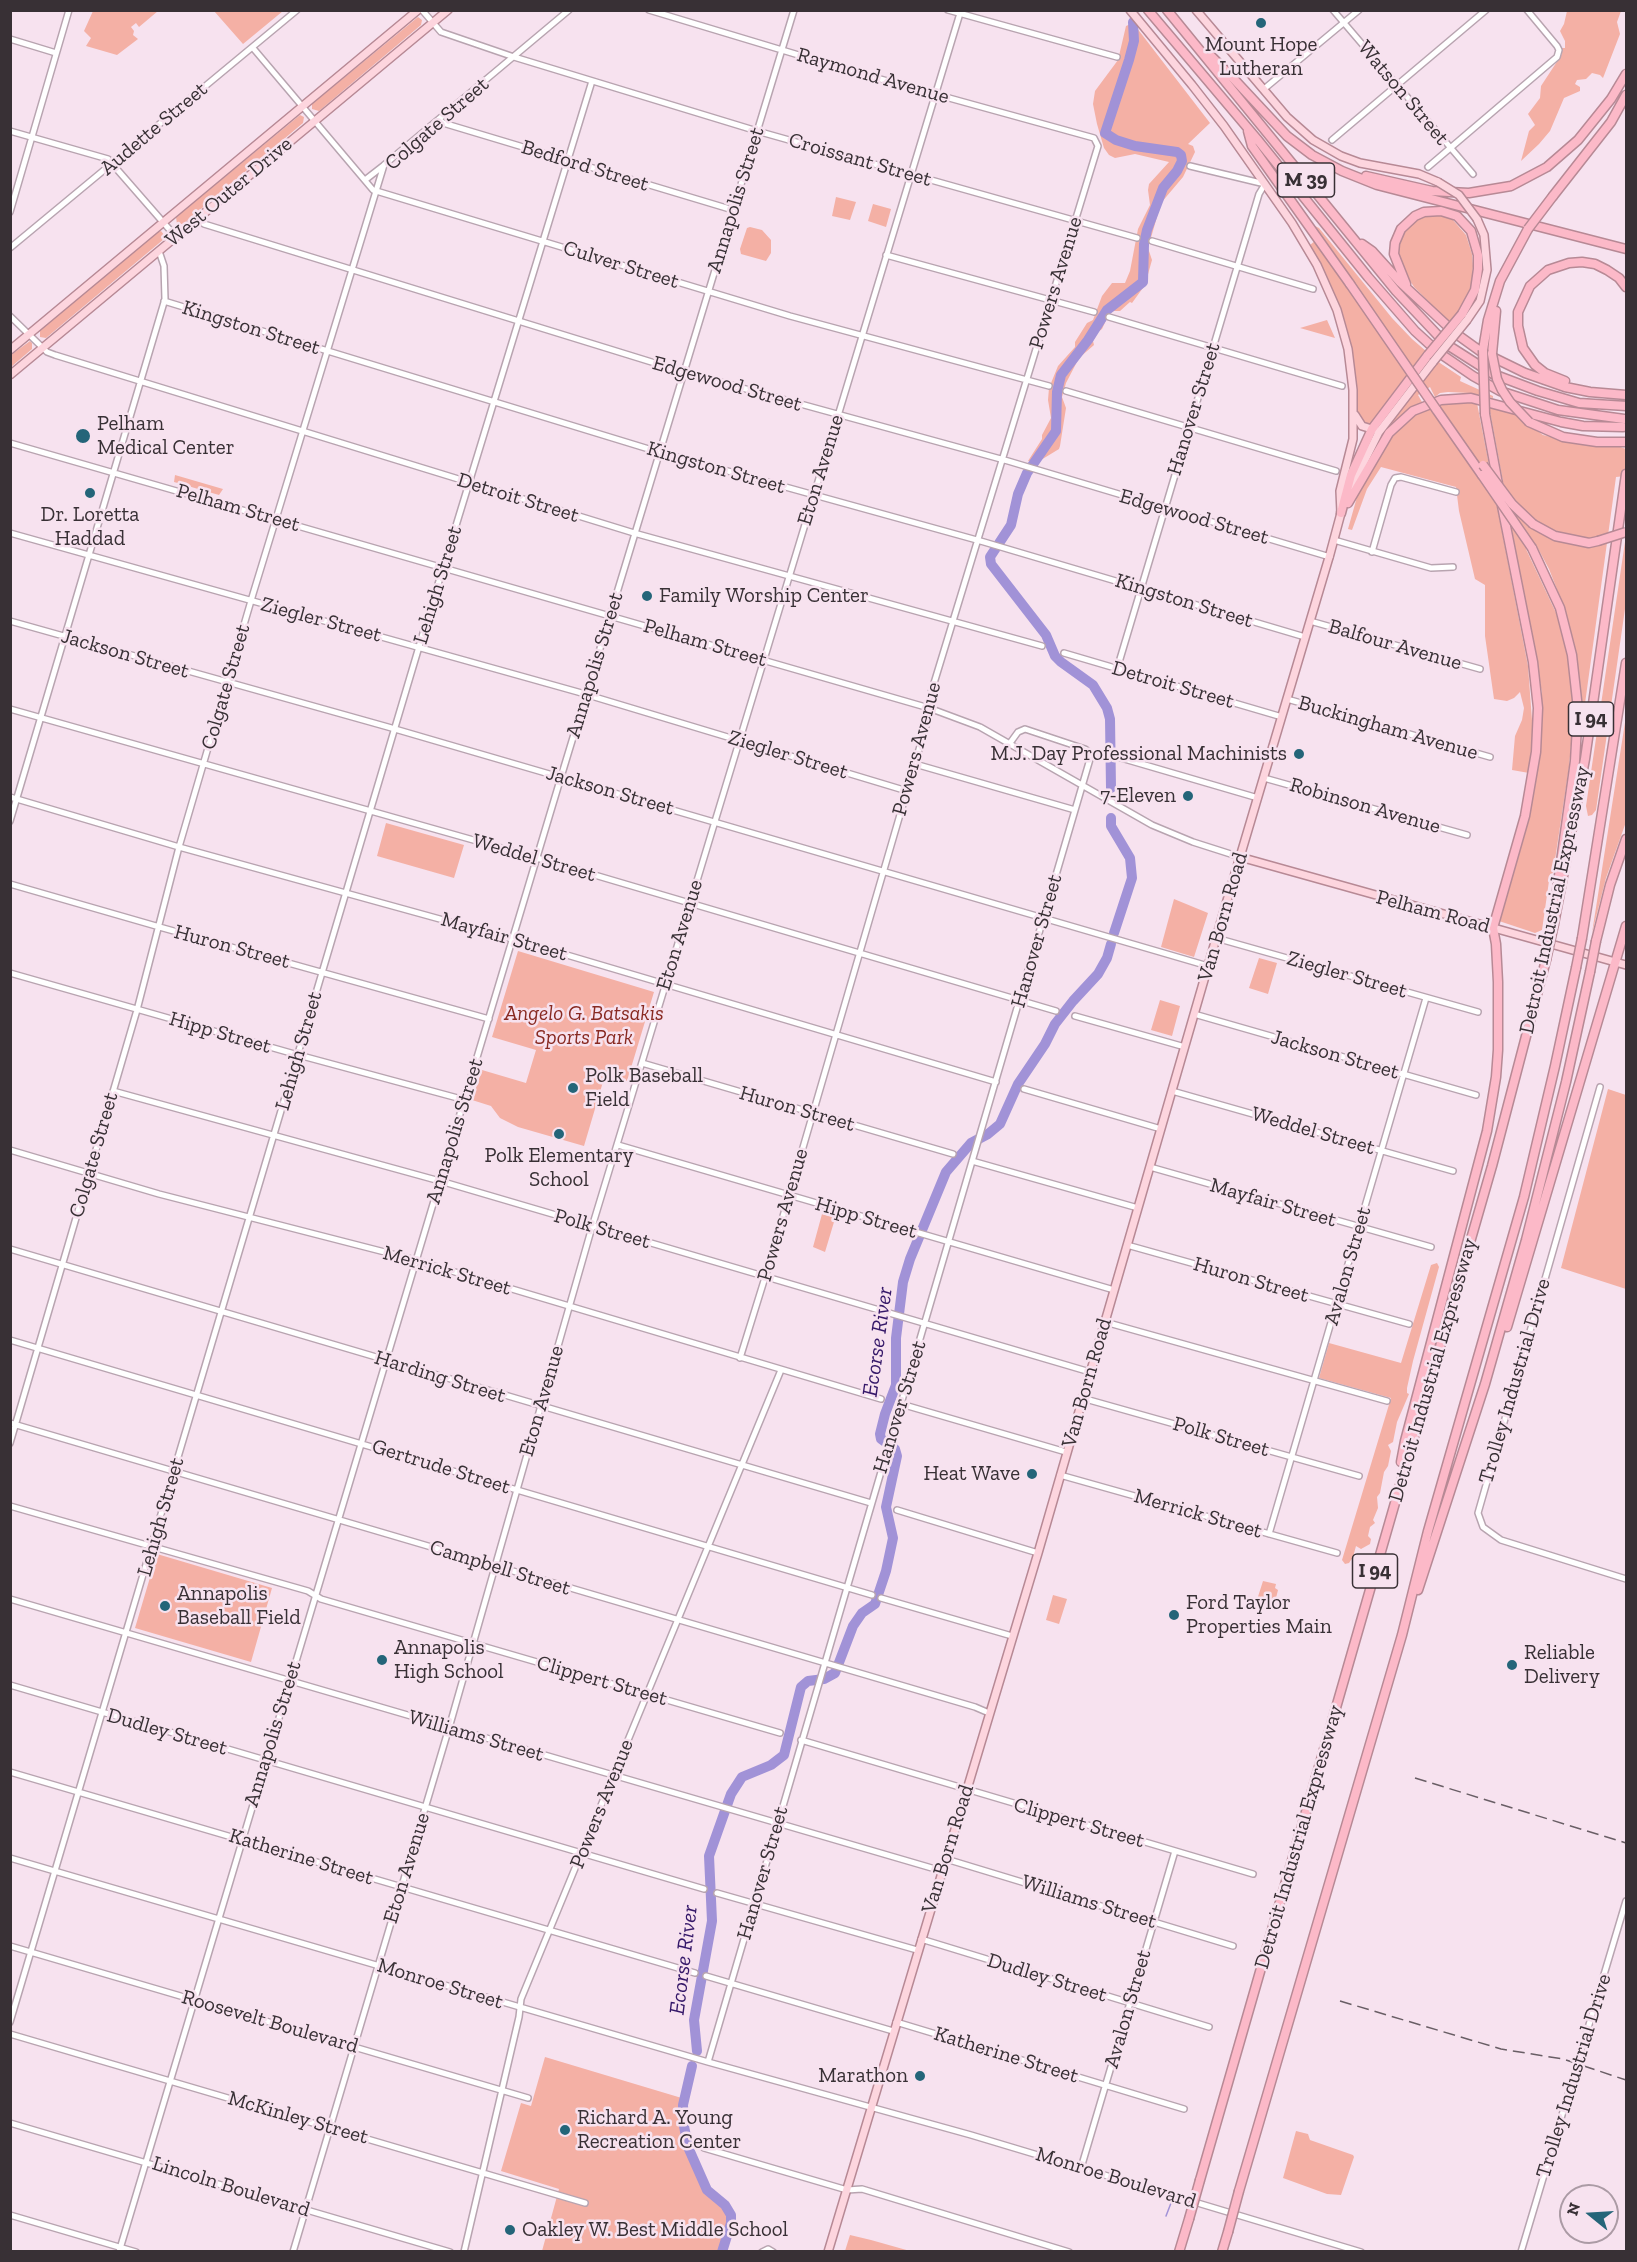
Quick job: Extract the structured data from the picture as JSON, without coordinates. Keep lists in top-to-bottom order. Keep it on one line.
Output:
{"streets":{"highway":["M 39","I 94","Detroit Industrial Expressway"],"main road":["West Outer Drive","Pelham Road","Van Born Road"],"street":["Raymond Avenue","Watson Street","Colgate Street","Audette Street","Croissant Street","Bedford Street","Annapolis Street","Culver Street","Powers Avenue","Kingston Street","Edgewood Street","Hanover Street","Eton Avenue","Detroit Street","Pelham Street","Lehigh Street","Ziegler Street","Balfour Avenue","Jackson Street","Buckingham Avenue","Robinson Avenue","Weddel Street","Mayfair Street","Huron Street","Hipp Street","Polk Street","Avalon Street","Merrick Street","Harding Street","Trolley Industrial Drive","Gertrude Street","Campbell Street","Clippert Street","Dudley Street","Williams Street","Katherine Street","Monroe Street","Roosevelt Boulevard","McKinley Street","Monroe Boulevard","Lincoln Boulevard"]},"crossings":[["Raymond Avenue","Annapolis Street"],["Raymond Avenue","Powers Avenue"],["Raymond Avenue","Eton Avenue"],["Colgate Street","Croissant Street"],["Colgate Street","Bedford Street"],["Colgate Street","Culver Street"],["Colgate Street","Kingston Street"],["Colgate Street","Edgewood Street"],["Colgate Street","Detroit Street"],["Colgate Street","Pelham Street"],["Colgate Street","Ziegler Street"],["Colgate Street","Jackson Street"],["Colgate Street","Weddel Street"],["Colgate Street","Mayfair Street"],["Colgate Street","Huron Street"],["Colgate Street","Hipp Street"],["Colgate Street","Polk Street"],["Colgate Street","Merrick Street"],["Colgate Street","Harding Street"],["Colgate Street","Gertrude Street"],["Colgate Street","Campbell Street"],["Audette Street","Culver Street"],["Croissant Street","West Outer Drive"],["Croissant Street","Annapolis Street"],["Croissant Street","Powers Avenue"],["Croissant Street","Eton Avenue"],["Croissant Street","Lehigh Street"],["Bedford Street","Annapolis Street"],["Bedford Street","Lehigh Street"],["M 39","Van Born Road"],["West Outer Drive","Culver Street"],["West Outer Drive","Edgewood Street"],["West Outer Drive","Detroit Street"],["Annapolis Street","Culver Street"],["Annapolis Street","Kingston Street"],["Annapolis Street","Edgewood Street"],["Annapolis Street","Detroit Street"],["Annapolis Street","Pelham Street"],["Annapolis Street","Ziegler Street"],["Annapolis Street","Jackson Street"],["Annapolis Street","Weddel Street"],["Annapolis Street","Mayfair Street"],["Annapolis Street","Huron Street"],["Annapolis Street","Hipp Street"],["Annapolis Street","Polk Street"],["Annapolis Street","Merrick Street"],["Annapolis Street","Harding Street"],["Annapolis Street","Gertrude Street"],["Annapolis Street","Campbell Street"],["Annapolis Street","Clippert Street"],["Annapolis Street","Dudley Street"],["Annapolis Street","Williams Street"],["Annapolis Street","Katherine Street"],["Annapolis Street","Monroe Street"],["Annapolis Street","Roosevelt Boulevard"],["Annapolis Street","McKinley Street"],["Annapolis Street","Lincoln Boulevard"],["Culver Street","Powers Avenue"],["Culver Street","Eton Avenue"],["Culver Street","Lehigh Street"],["Powers Avenue","Kingston Street"],["Powers Avenue","Edgewood Street"],["Powers Avenue","Detroit Street"],["Powers Avenue","Pelham Street"],["Powers Avenue","Ziegler Street"],["Powers Avenue","Jackson Street"],["Powers Avenue","Weddel Street"],["Powers Avenue","Mayfair Street"],["Powers Avenue","Huron Street"],["Powers Avenue","Hipp Street"],["Powers Avenue","Polk Street"],["Powers Avenue","Merrick Street"],["Powers Avenue","Harding Street"],["Powers Avenue","Gertrude Street"],["Powers Avenue","Campbell Street"],["Powers Avenue","Clippert Street"],["Powers Avenue","Dudley Street"],["Powers Avenue","Williams Street"],["Powers Avenue","Katherine Street"],["Powers Avenue","Monroe Street"],["Powers Avenue","Roosevelt Boulevard"],["Powers Avenue","McKinley Street"],["Kingston Street","Hanover Street"],["Kingston Street","Eton Avenue"],["Kingston Street","Lehigh Street"],["Kingston Street","Van Born Road"],["Edgewood Street","Hanover Street"],["Edgewood Street","Eton Avenue"],["Edgewood Street","Lehigh Street"],["Edgewood Street","Van Born Road"],["Hanover Street","Detroit Street"],["Hanover Street","Pelham Street"],["Hanover Street","Jackson Street"],["Hanover Street","Weddel Street"],["Hanover Street","Van Born Road"],["Hanover Street","Mayfair Street"],["Hanover Street","Hipp Street"],["Hanover Street","Polk Street"],["Hanover Street","Harding Street"],["Hanover Street","Gertrude Street"],["Hanover Street","Campbell Street"],["Hanover Street","Clippert Street"],["Hanover Street","Williams Street"],["Hanover Street","Monroe Street"],["Eton Avenue","Detroit Street"],["Eton Avenue","Pelham Street"],["Eton Avenue","Ziegler Street"],["Eton Avenue","Jackson Street"],["Eton Avenue","Weddel Street"],["Eton Avenue","Mayfair Street"],["Eton Avenue","Huron Street"],["Eton Avenue","Hipp Street"],["Eton Avenue","Polk Street"],["Eton Avenue","Merrick Street"],["Eton Avenue","Harding Street"],["Eton Avenue","Gertrude Street"],["Eton Avenue","Campbell Street"],["Eton Avenue","Clippert Street"],["Eton Avenue","Dudley Street"],["Eton Avenue","Williams Street"],["Eton Avenue","Katherine Street"],["Eton Avenue","Monroe Street"],["Eton Avenue","Roosevelt Boulevard"],["Eton Avenue","McKinley Street"],["Eton Avenue","Lincoln Boulevard"],["Detroit Street","Lehigh Street"],["Detroit Street","Van Born Road"],["Pelham Street","Lehigh Street"],["Pelham Street","Pelham Road"],["Pelham Street","Van Born Road"],["Lehigh Street","Ziegler Street"],["Lehigh Street","Jackson Street"],["Lehigh Street","Weddel Street"],["Lehigh Street","Mayfair Street"],["Lehigh Street","Huron Street"],["Lehigh Street","Hipp Street"],["Lehigh Street","Polk Street"],["Lehigh Street","Merrick Street"],["Lehigh Street","Harding Street"],["Lehigh Street","Gertrude Street"],["Lehigh Street","Campbell Street"],["Lehigh Street","Clippert Street"],["Lehigh Street","Dudley Street"],["Lehigh Street","Williams Street"],["Lehigh Street","Katherine Street"],["Lehigh Street","Monroe Street"],["Lehigh Street","Roosevelt Boulevard"],["Ziegler Street","Van Born Road"],["Ziegler Street","Avalon Street"],["Balfour Avenue","Van Born Road"],["Jackson Street","Van Born Road"],["Jackson Street","Avalon Street"],["Buckingham Avenue","Van Born Road"],["Robinson Avenue","Van Born Road"],["Weddel Street","Van Born Road"],["Weddel Street","Avalon Street"],["Pelham Road","Van Born Road"],["Van Born Road","Mayfair Street"],["Van Born Road","Huron Street"],["Van Born Road","Hipp Street"],["Van Born Road","Polk Street"],["Van Born Road","Merrick Street"],["Van Born Road","Campbell Street"],["Van Born Road","Clippert Street"],["Van Born Road","Dudley Street"],["Van Born Road","Williams Street"],["Van Born Road","Katherine Street"],["Van Born Road","Monroe Street"],["Van Born Road","Monroe Boulevard"],["Mayfair Street","Avalon Street"],["Huron Street","Avalon Street"],["Polk Street","Avalon Street"],["Avalon Street","Merrick Street"],["Avalon Street","Clippert Street"],["Avalon Street","Dudley Street"],["Avalon Street","Williams Street"],["Avalon Street","Katherine Street"],["Avalon Street","Monroe Boulevard"],["Monroe Street","Monroe Boulevard"]],"water":["Ecorse River"],"parks":["Angelo G. Batsakis Sports Park"],"places":["Mount Hope Lutheran","Pelham Medical Center","Dr. Loretta Haddad","Family Worship Center","M.J. Day Professional Machinists","7-Eleven","Polk Baseball Field","Polk Elementary School","Heat Wave","Annapolis Baseball Field","Ford Taylor Properties Main","Annapolis High School","Reliable Delivery","Marathon","Richard A. Young Recreation Center","Oakley W. Best Middle School"],"north":"left"}
